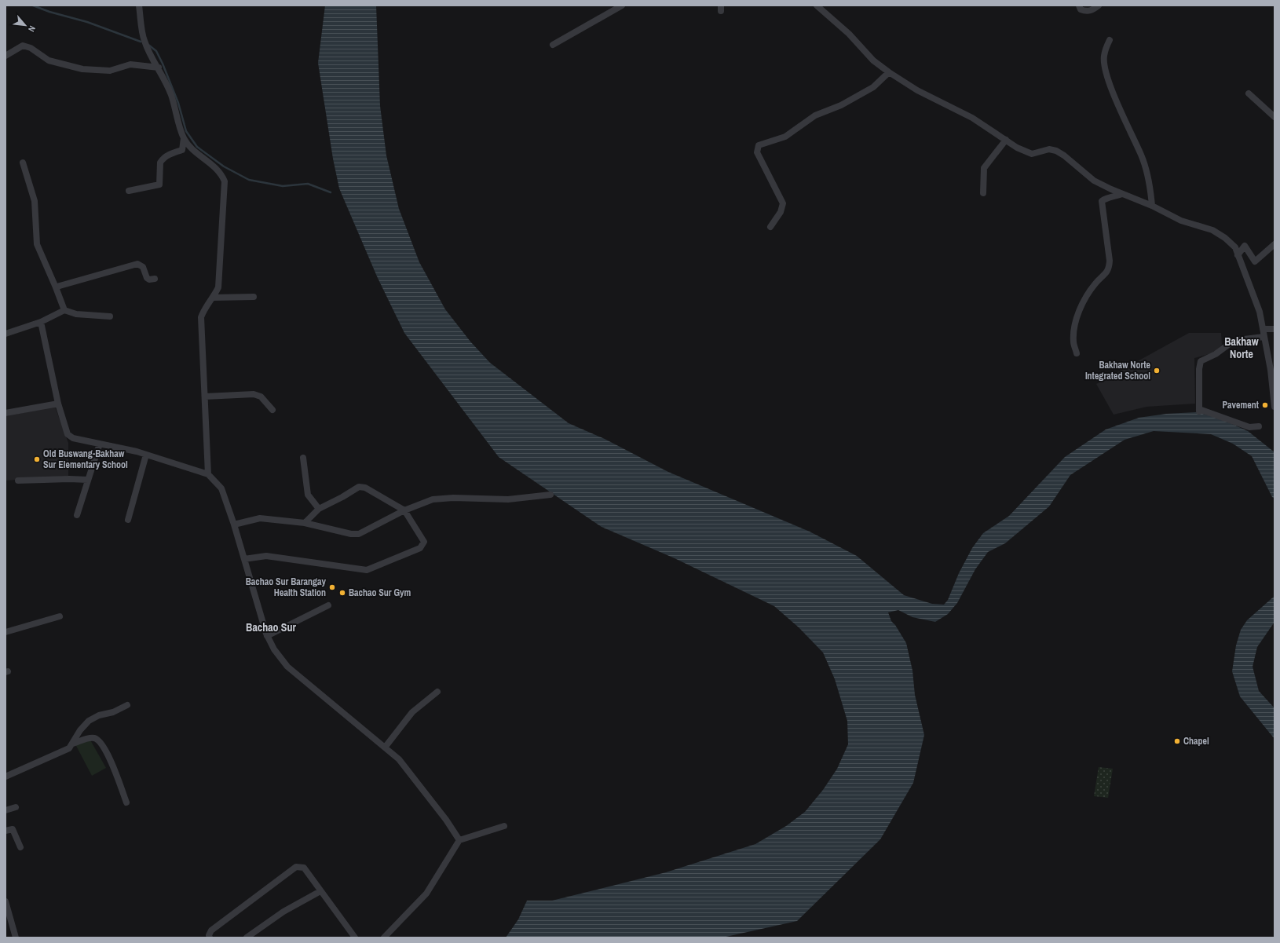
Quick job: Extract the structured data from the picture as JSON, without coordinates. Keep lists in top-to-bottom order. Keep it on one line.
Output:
{"districts":["Bakhaw Norte","Bachao Sur"],"places":["Bakhaw Norte Integrated School","Pavement","Old Buswang-Bakhaw Sur Elementary School","Bachao Sur Barangay Health Station","Bachao Sur Gym","Chapel"],"north":"bottom right"}
